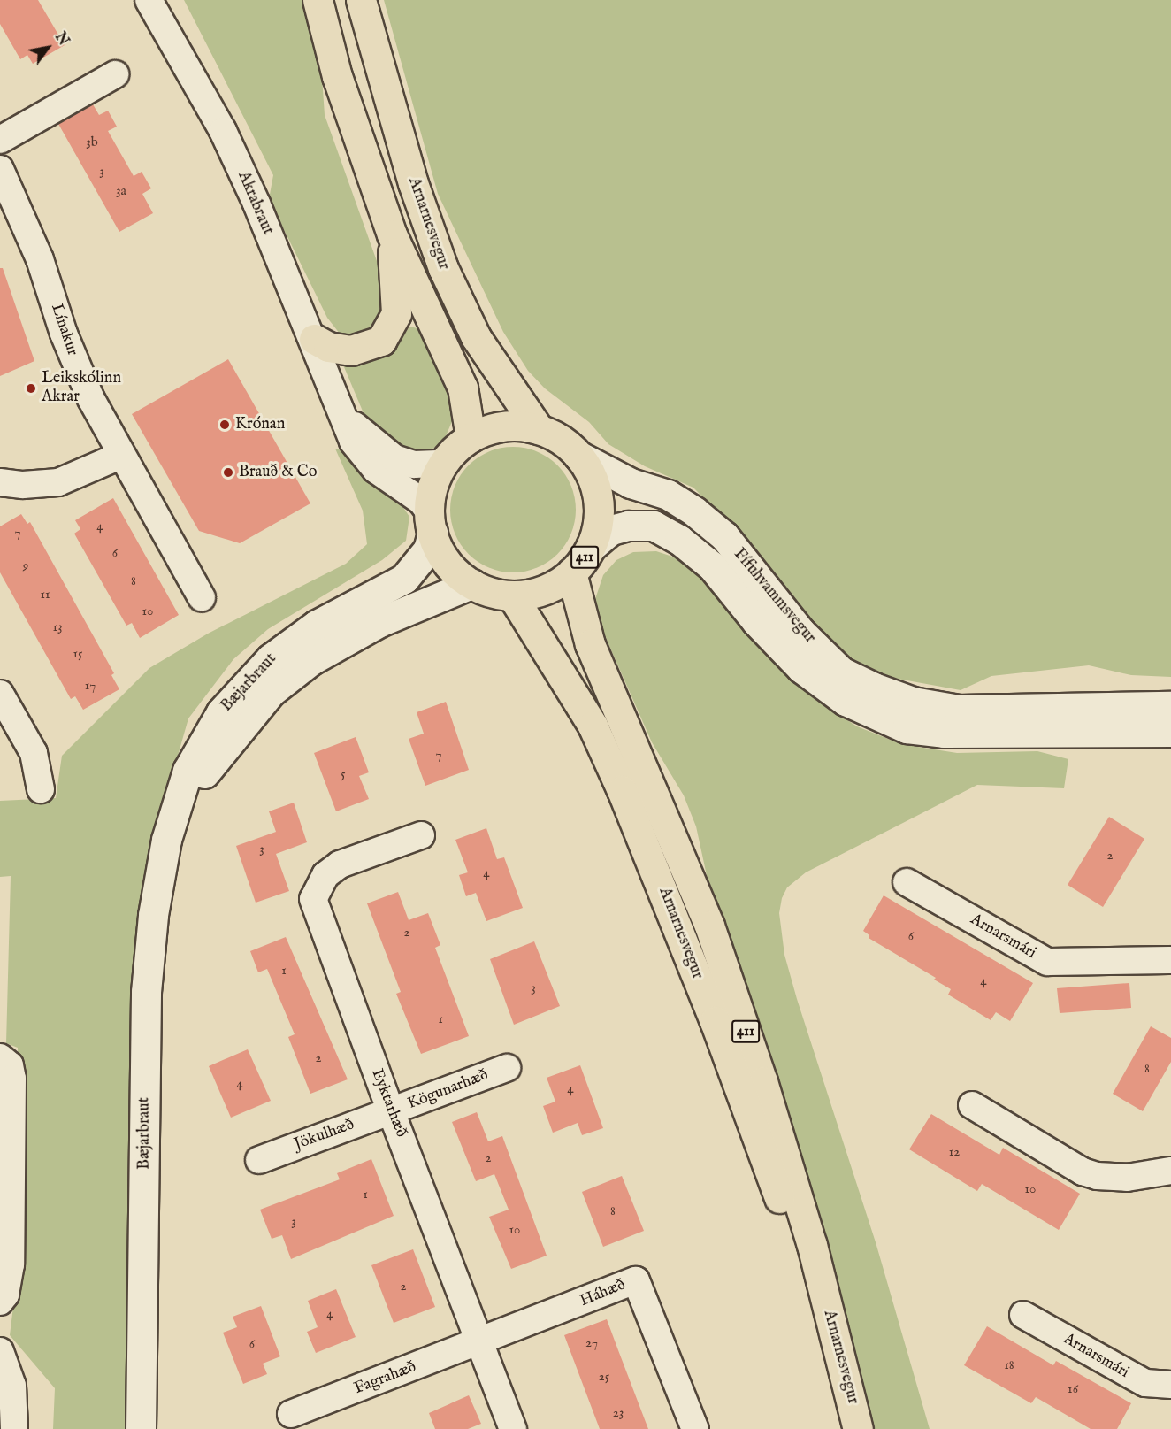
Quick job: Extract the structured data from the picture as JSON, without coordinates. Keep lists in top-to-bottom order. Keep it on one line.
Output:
{"streets":{"main road":["Arnarnesvegur","411"],"street":["Akrabraut","Línakur","Fífuhvammsvegur","Bæjarbraut","Arnarsmári","Kögunarhæð","Eyktarhæð","Jökulhæð","Háhæð","Fagrahæð"]},"crossings":[["Akrabraut","Arnarnesvegur"],["Akrabraut","411"],["Akrabraut","Fífuhvammsvegur"],["Akrabraut","Bæjarbraut"],["Arnarnesvegur","411"],["Arnarnesvegur","Fífuhvammsvegur"],["Arnarnesvegur","Bæjarbraut"],["411","Fífuhvammsvegur"],["411","Bæjarbraut"],["Fífuhvammsvegur","Bæjarbraut"],["Kögunarhæð","Eyktarhæð"],["Kögunarhæð","Jökulhæð"],["Eyktarhæð","Jökulhæð"],["Eyktarhæð","Háhæð"],["Eyktarhæð","Fagrahæð"],["Háhæð","Fagrahæð"]],"places":["Leikskólinn Akrar","Krónan","Brauð & Co"],"house_numbers":["3b","3","3a","4","7","6","9","8","11","10","13","15","17","7","5","3","2","4","2","6","1","4","3","1","2","8","4","4","12","2","10","1","8","3","10","2","4","27","6","18","25","16","23"],"north":"top right"}
